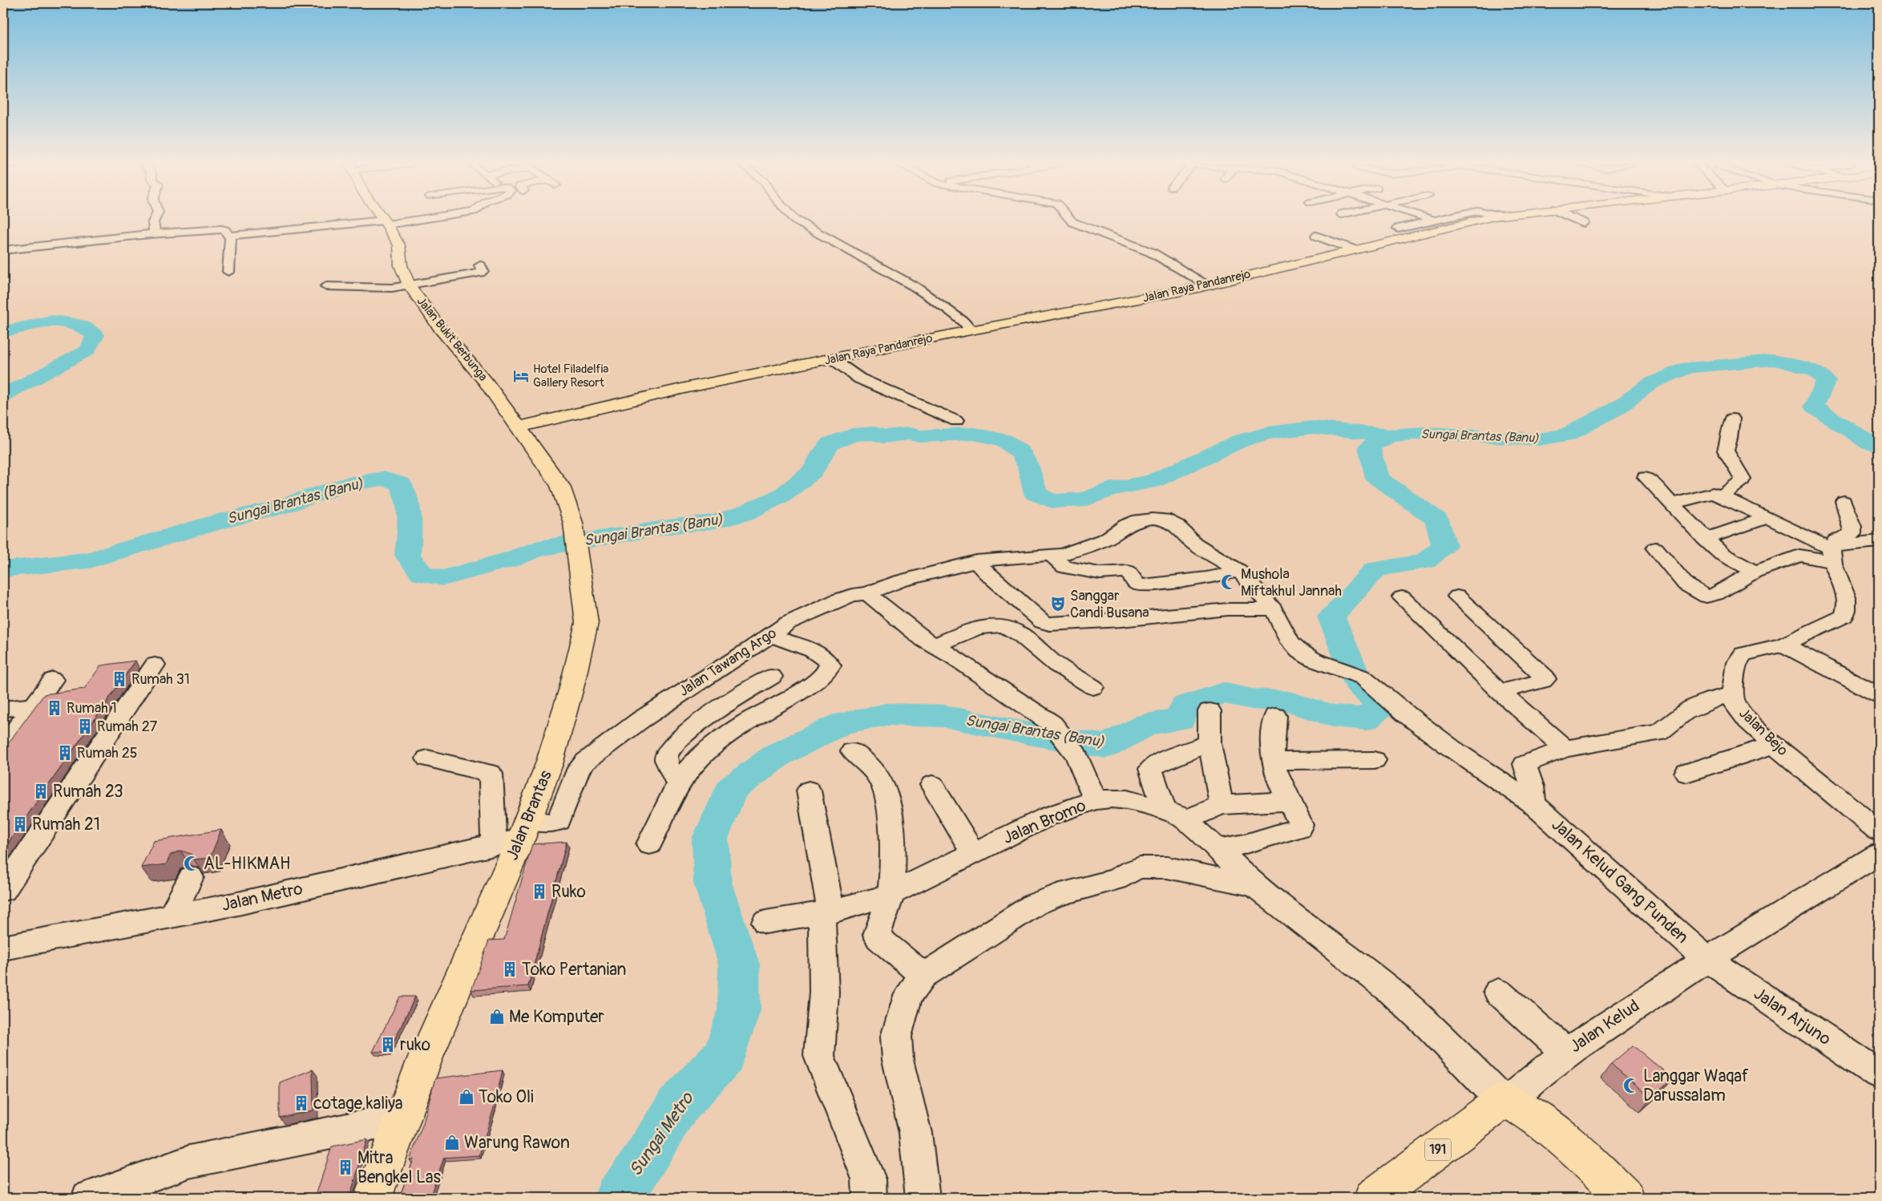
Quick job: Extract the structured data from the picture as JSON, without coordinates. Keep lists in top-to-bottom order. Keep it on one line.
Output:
{"streets":{"main road":["Jalan Raya Pandanrejo","Jalan Bukit Berbunga","Jalan Brantas","191"],"street":["Jalan Tawang Argo","Jalan Bejo","Jalan Bromo","Jalan Kelud Gang Punden","Jalan Metro","Jalan Arjuno","Jalan Kelud"]},"crossings":[["Jalan Raya Pandanrejo","Jalan Bukit Berbunga"],["Jalan Raya Pandanrejo","Jalan Brantas"],["Jalan Bukit Berbunga","Jalan Brantas"],["Jalan Tawang Argo","Jalan Brantas"],["Jalan Tawang Argo","Jalan Bromo"],["Jalan Tawang Argo","Jalan Kelud Gang Punden"],["Jalan Tawang Argo","Jalan Metro"],["Jalan Brantas","Jalan Metro"],["Jalan Kelud Gang Punden","Jalan Arjuno"],["Jalan Kelud Gang Punden","Jalan Kelud"],["Jalan Arjuno","Jalan Kelud"],["Jalan Kelud","191"]],"water":["Sungai Brantas (Banu)","Sungai Metro"],"places":{"hotel":["Hotel Filadelfia Gallery Resort"],"mosque":["Mushola Miftakhul Jannah","AL-HIKMAH","Langgar Waqaf Darussalam"],"theatre":["Sanggar Candi Busana"],"building":["Rumah 31","Rumah 1","Rumah 27","Rumah 25","Rumah 23","Rumah 21","Ruko","Toko Pertanian","ruko","cotage kaliya","Mitra Bengkel Las"],"shop":["Me Komputer","Toko Oli","Warung Rawon"]}}
